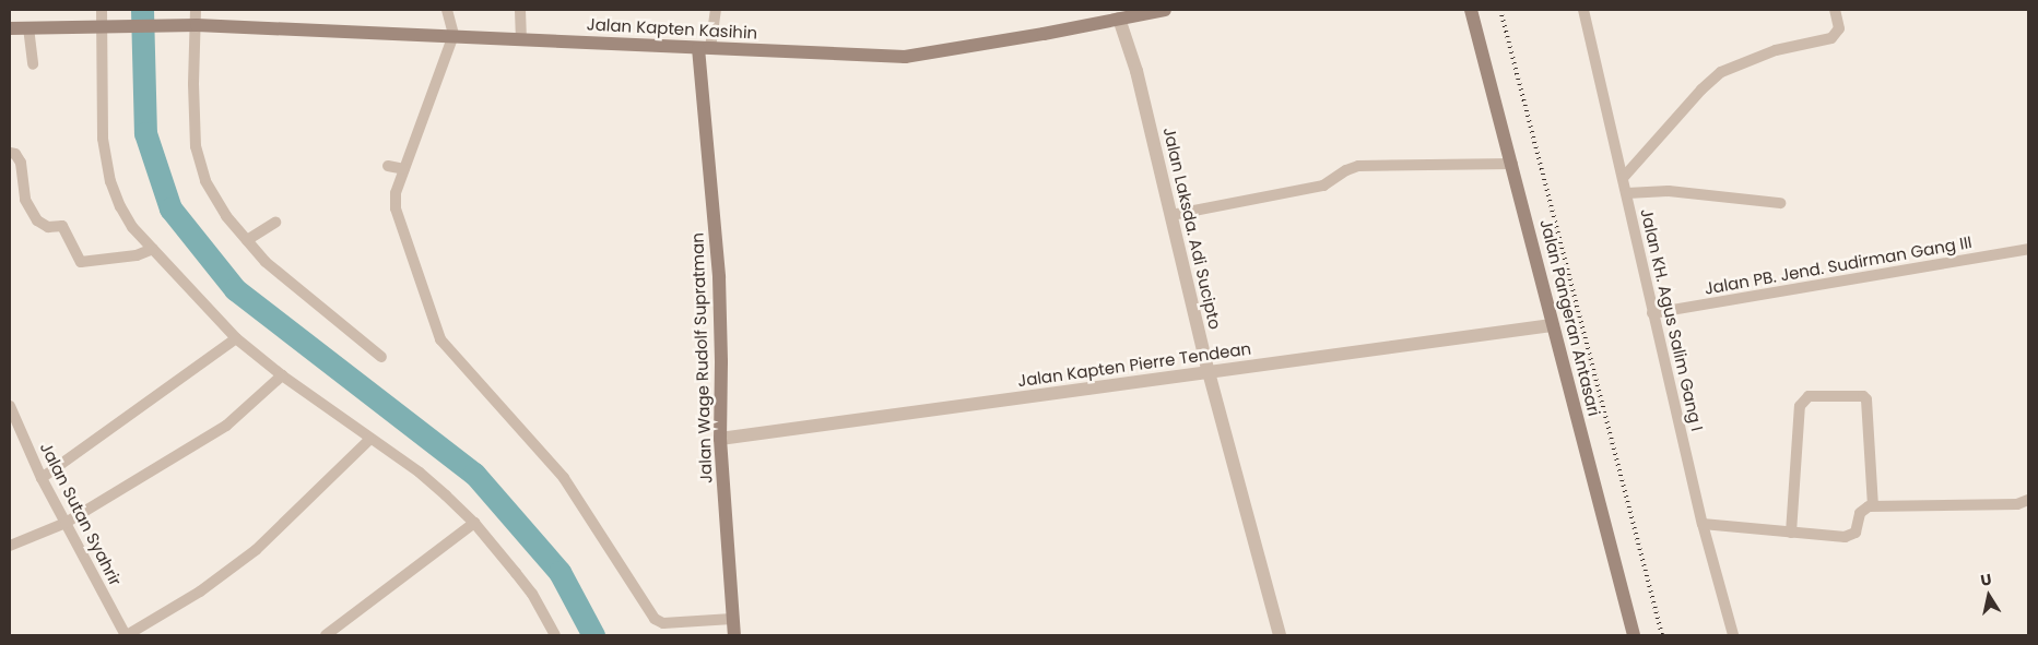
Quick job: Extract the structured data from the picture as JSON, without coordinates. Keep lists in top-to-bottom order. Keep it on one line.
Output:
{"streets":{"main road":["Jalan Kapten Kasihin","Jalan Pangeran Antasari","Jalan Wage Rudolf Supratman"],"street":["Jalan Laksda. Adi Sucipto","Jalan PB. Jend. Sudirman Gang III","Jalan KH. Agus Salim Gang I","Jalan Kapten Pierre Tendean","Jalan Sutan Syahrir"]},"crossings":[["Jalan Kapten Kasihin","Jalan Laksda. Adi Sucipto"],["Jalan Kapten Kasihin","Jalan Wage Rudolf Supratman"],["Jalan Laksda. Adi Sucipto","Jalan Kapten Pierre Tendean"],["Jalan PB. Jend. Sudirman Gang III","Jalan KH. Agus Salim Gang I"],["Jalan Pangeran Antasari","Jalan Kapten Pierre Tendean"],["Jalan Wage Rudolf Supratman","Jalan Kapten Pierre Tendean"]],"north":"top"}
